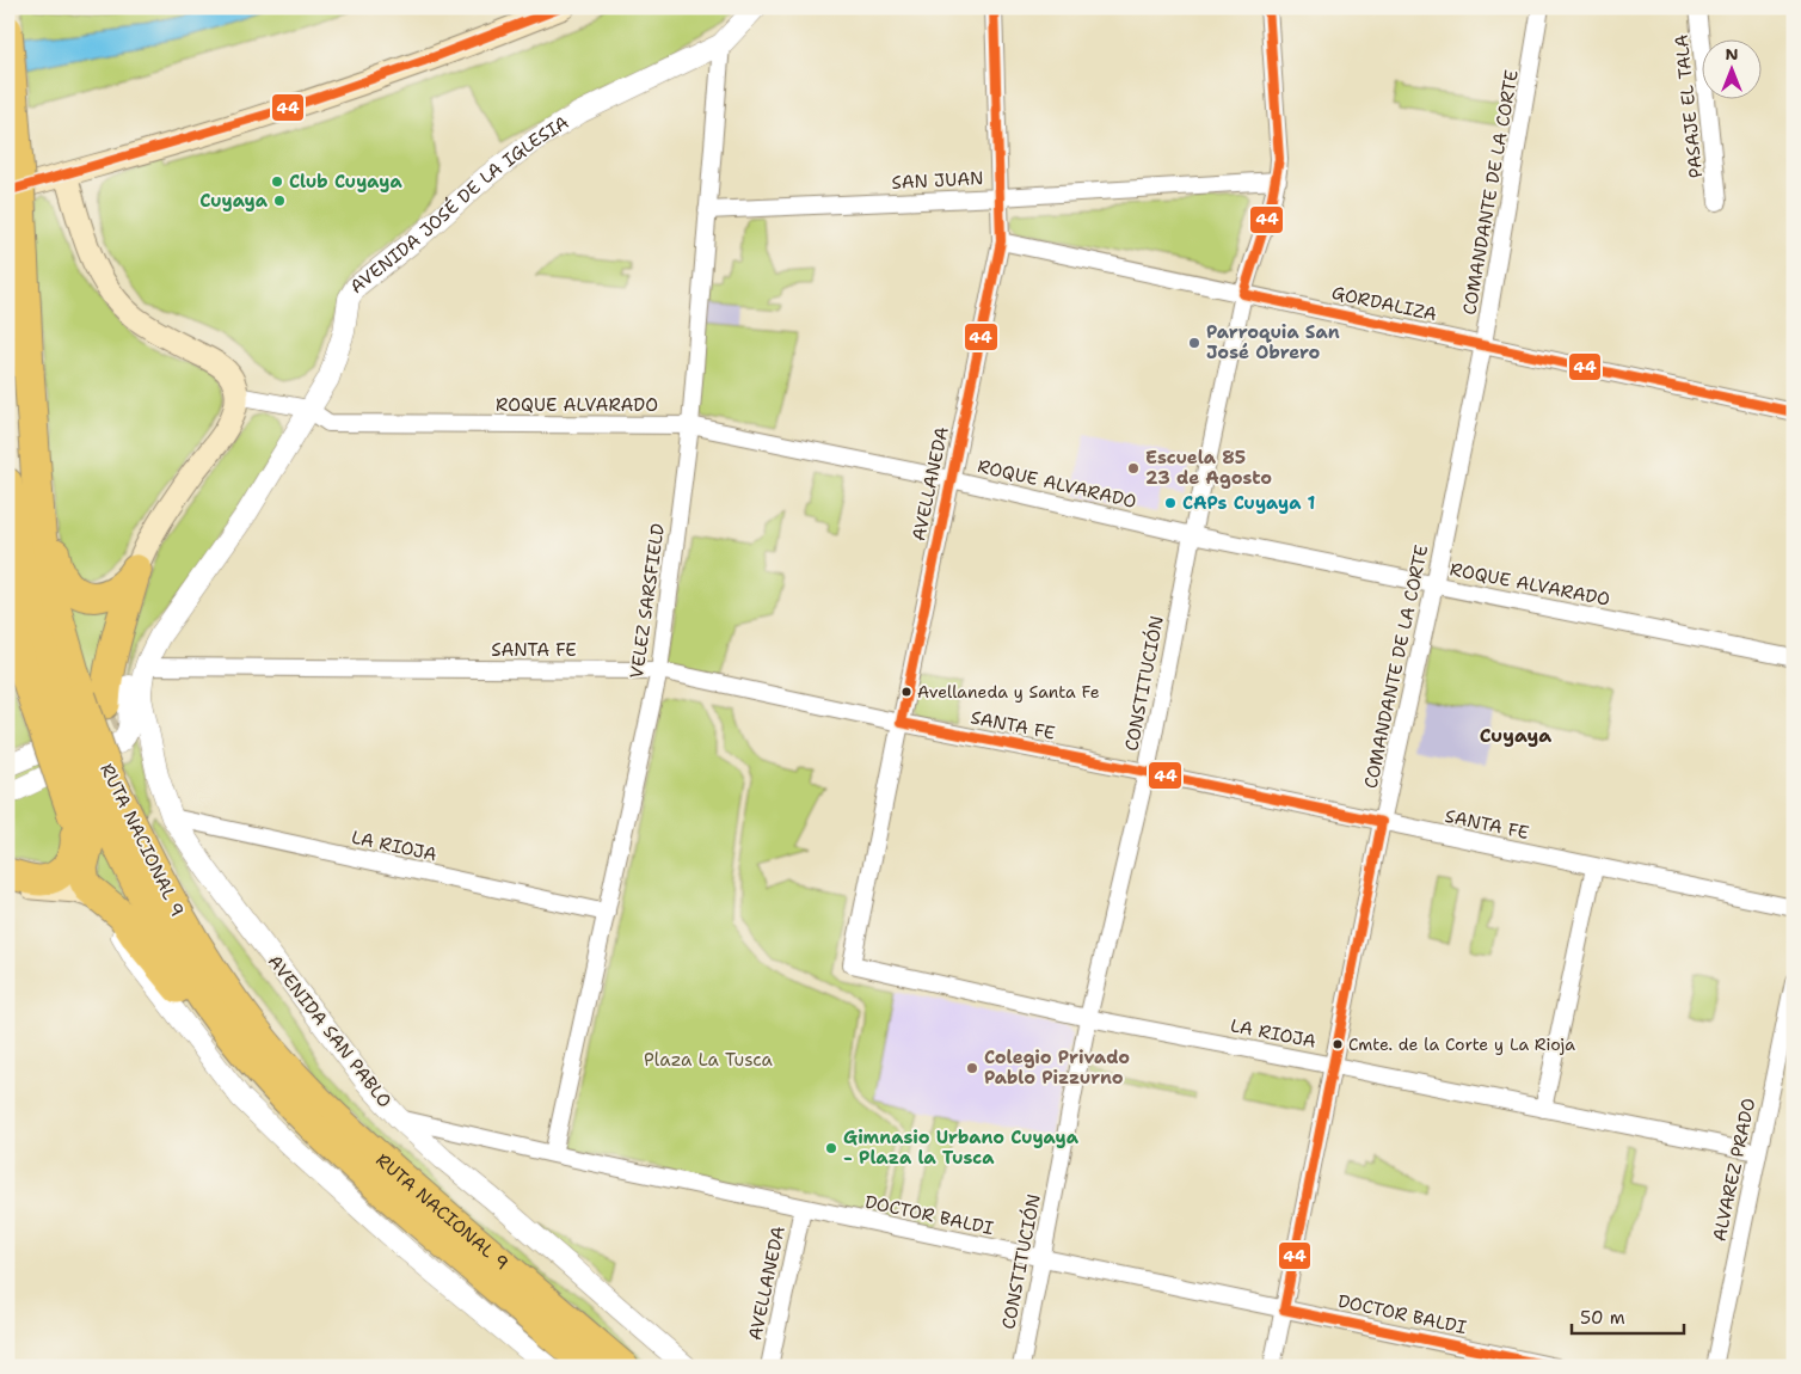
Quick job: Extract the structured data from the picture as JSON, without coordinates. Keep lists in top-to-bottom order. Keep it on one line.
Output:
{"streets":{"highway":["RUTA NACIONAL 9"],"street":["PASAJE EL TALA","SAN JUAN","COMANDANTE DE LA CORTE","AVENIDA JOSÉ DE LA IGLESIA","GORDALIZA","ROQUE ALVARADO","AVELLANEDA","VELEZ SARSFIELD","SANTA FE","CONSTITUCIÓN","LA RIOJA","AVENIDA SAN PABLO","ALVAREZ PRADO","DOCTOR BALDI"]},"crossings":[["SAN JUAN","AVELLANEDA"],["SAN JUAN","VELEZ SARSFIELD"],["SAN JUAN","CONSTITUCIÓN"],["COMANDANTE DE LA CORTE","GORDALIZA"],["COMANDANTE DE LA CORTE","ROQUE ALVARADO"],["COMANDANTE DE LA CORTE","SANTA FE"],["COMANDANTE DE LA CORTE","LA RIOJA"],["COMANDANTE DE LA CORTE","DOCTOR BALDI"],["AVENIDA JOSÉ DE LA IGLESIA","ROQUE ALVARADO"],["AVENIDA JOSÉ DE LA IGLESIA","VELEZ SARSFIELD"],["AVENIDA JOSÉ DE LA IGLESIA","SANTA FE"],["AVENIDA JOSÉ DE LA IGLESIA","AVENIDA SAN PABLO"],["GORDALIZA","AVELLANEDA"],["GORDALIZA","CONSTITUCIÓN"],["ROQUE ALVARADO","AVELLANEDA"],["ROQUE ALVARADO","VELEZ SARSFIELD"],["ROQUE ALVARADO","CONSTITUCIÓN"],["AVELLANEDA","SANTA FE"],["AVELLANEDA","LA RIOJA"],["AVELLANEDA","DOCTOR BALDI"],["VELEZ SARSFIELD","SANTA FE"],["VELEZ SARSFIELD","LA RIOJA"],["VELEZ SARSFIELD","DOCTOR BALDI"],["SANTA FE","CONSTITUCIÓN"],["SANTA FE","AVENIDA SAN PABLO"],["CONSTITUCIÓN","LA RIOJA"],["CONSTITUCIÓN","DOCTOR BALDI"],["LA RIOJA","AVENIDA SAN PABLO"],["LA RIOJA","ALVAREZ PRADO"],["AVENIDA SAN PABLO","DOCTOR BALDI"]],"districts":["Cuyaya"],"parks":["Plaza La Tusca"],"places":["Club Cuyaya","Cuyaya","Parroquia San José Obrero","Escuela 85 23 de Agosto","CAPs Cuyaya 1","Avellaneda y Santa Fe","Cmte. de la Corte y La Rioja","Colegio Privado Pablo Pizzurno","Gimnasio Urbano Cuyaya - Plaza la Tusca"],"lines":["transit line 44"],"scale_bar":"50 m","north":"top"}
